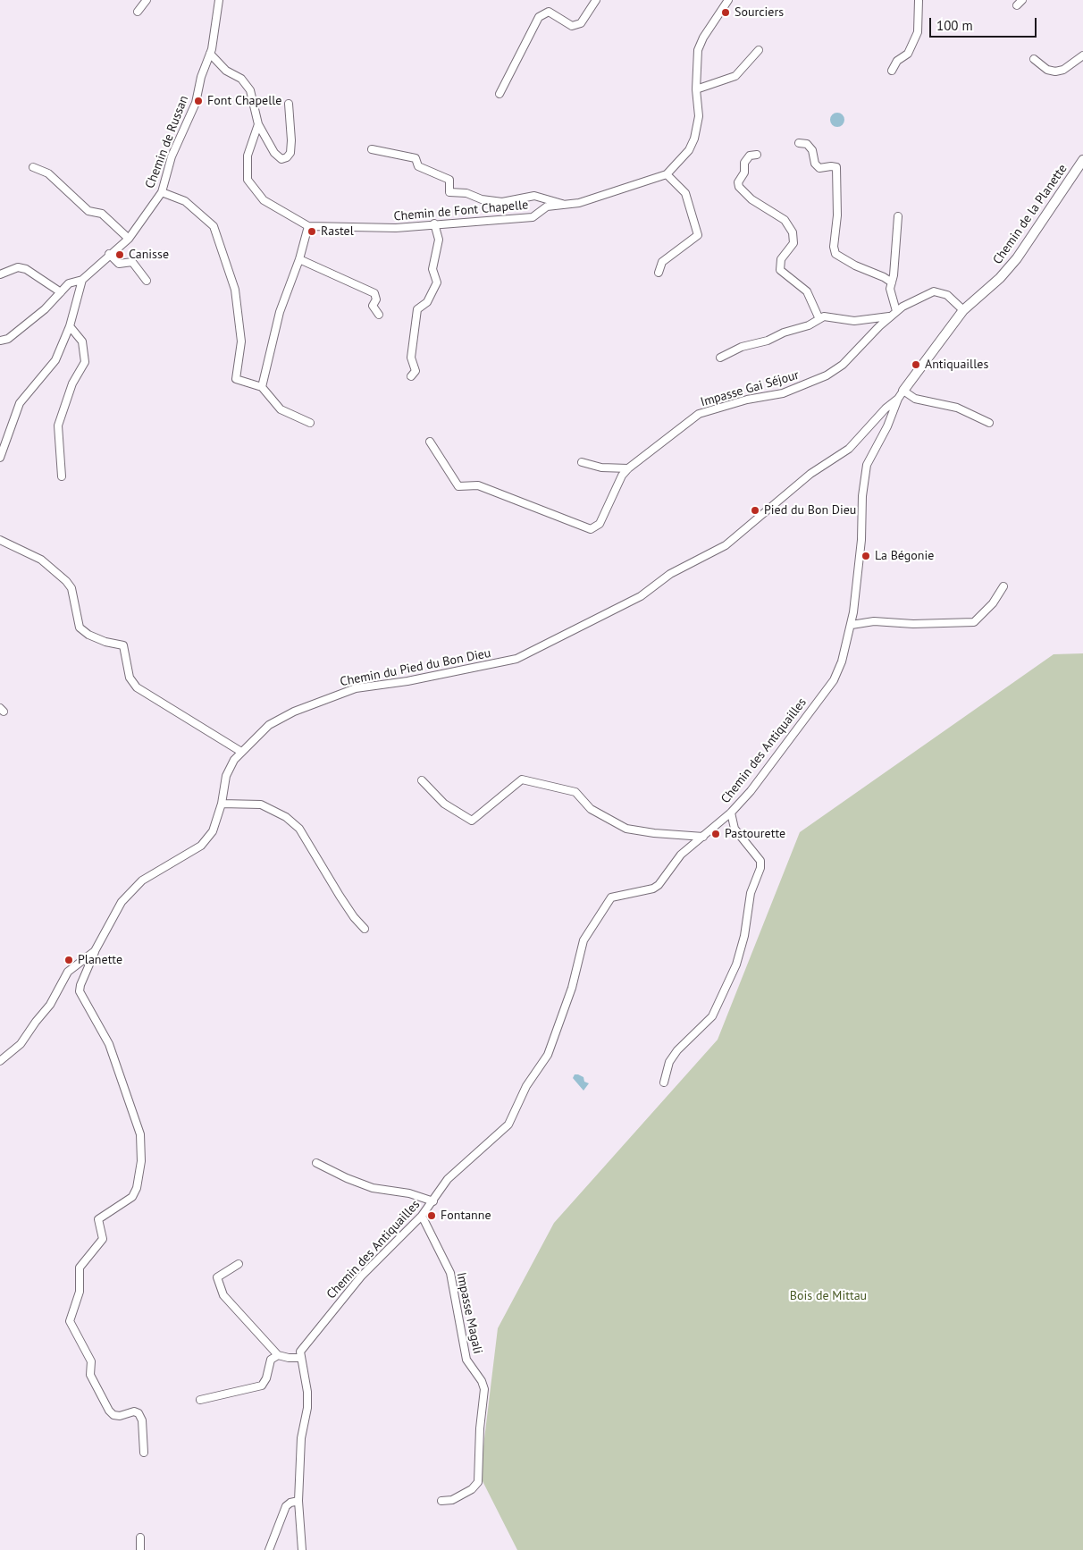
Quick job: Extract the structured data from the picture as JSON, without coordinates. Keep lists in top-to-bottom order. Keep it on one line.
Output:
{"streets":{"street":["Chemin de Russan","Chemin de Font Chapelle","Chemin de la Planette","Impasse Gai Séjour","Chemin du Pied du Bon Dieu","Chemin des Antiquailles","Impasse Magali"]},"crossings":[["Chemin de la Planette","Impasse Gai Séjour"],["Chemin de la Planette","Chemin du Pied du Bon Dieu"],["Chemin du Pied du Bon Dieu","Chemin des Antiquailles"],["Chemin des Antiquailles","Impasse Magali"]],"parks":["Bois de Mittau"],"places":["Sourciers","Font Chapelle","Rastel","Canisse","Antiquailles","Pied du Bon Dieu","La Bégonie","Pastourette","Planette","Fontanne"],"scale_bar":"100 m"}
